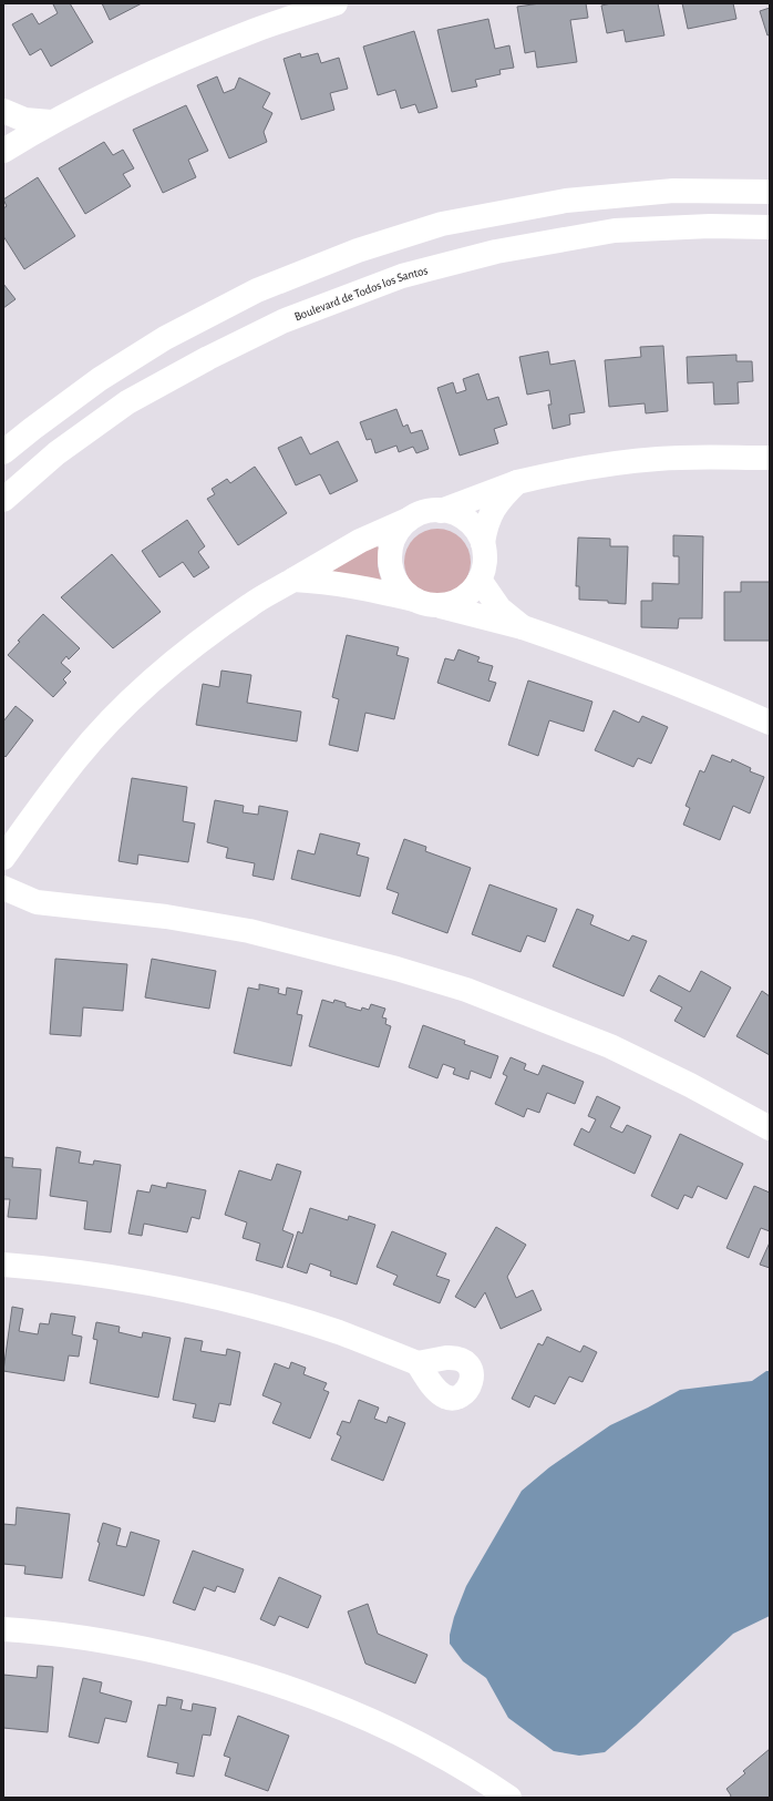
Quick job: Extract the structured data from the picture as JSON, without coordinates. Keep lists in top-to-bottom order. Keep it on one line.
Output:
{"streets":{"street":["Boulevard de Todos los Santos"]}}
